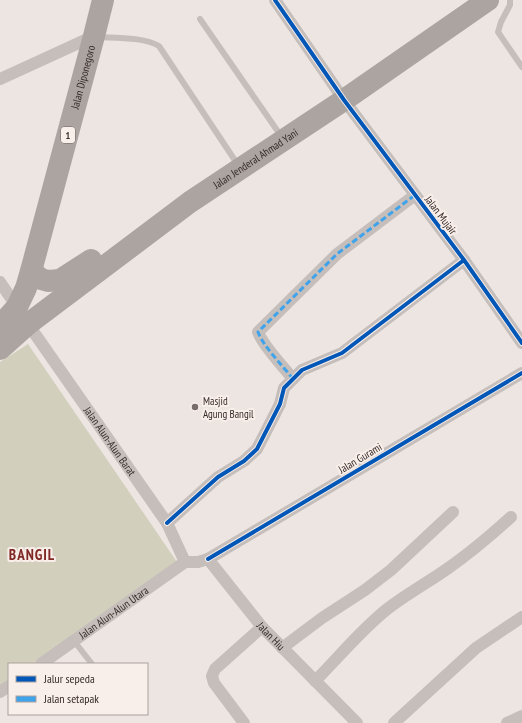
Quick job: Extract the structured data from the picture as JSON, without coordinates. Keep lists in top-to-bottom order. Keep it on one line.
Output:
{"streets":{"highway":["Jalan Diponegoro","1","Jalan Jenderal Ahmad Yani"],"street":["Jalan Mujair","Jalan Alun-Alun Barat","Jalan Gurami","Jalan Alun-Alun Utara","Jalan Hiu"]},"crossings":[["Jalan Diponegoro","1"],["1","Jalan Jenderal Ahmad Yani"],["1","Jalan Alun-Alun Barat"],["Jalan Jenderal Ahmad Yani","Jalan Mujair"],["Jalan Jenderal Ahmad Yani","Jalan Alun-Alun Barat"],["Jalan Alun-Alun Barat","Jalan Alun-Alun Utara"],["Jalan Gurami","Jalan Hiu"]],"districts":["BANGIL"],"places":["Masjid Agung Bangil"],"legend":["Jalur sepeda","Jalan setapak"]}
